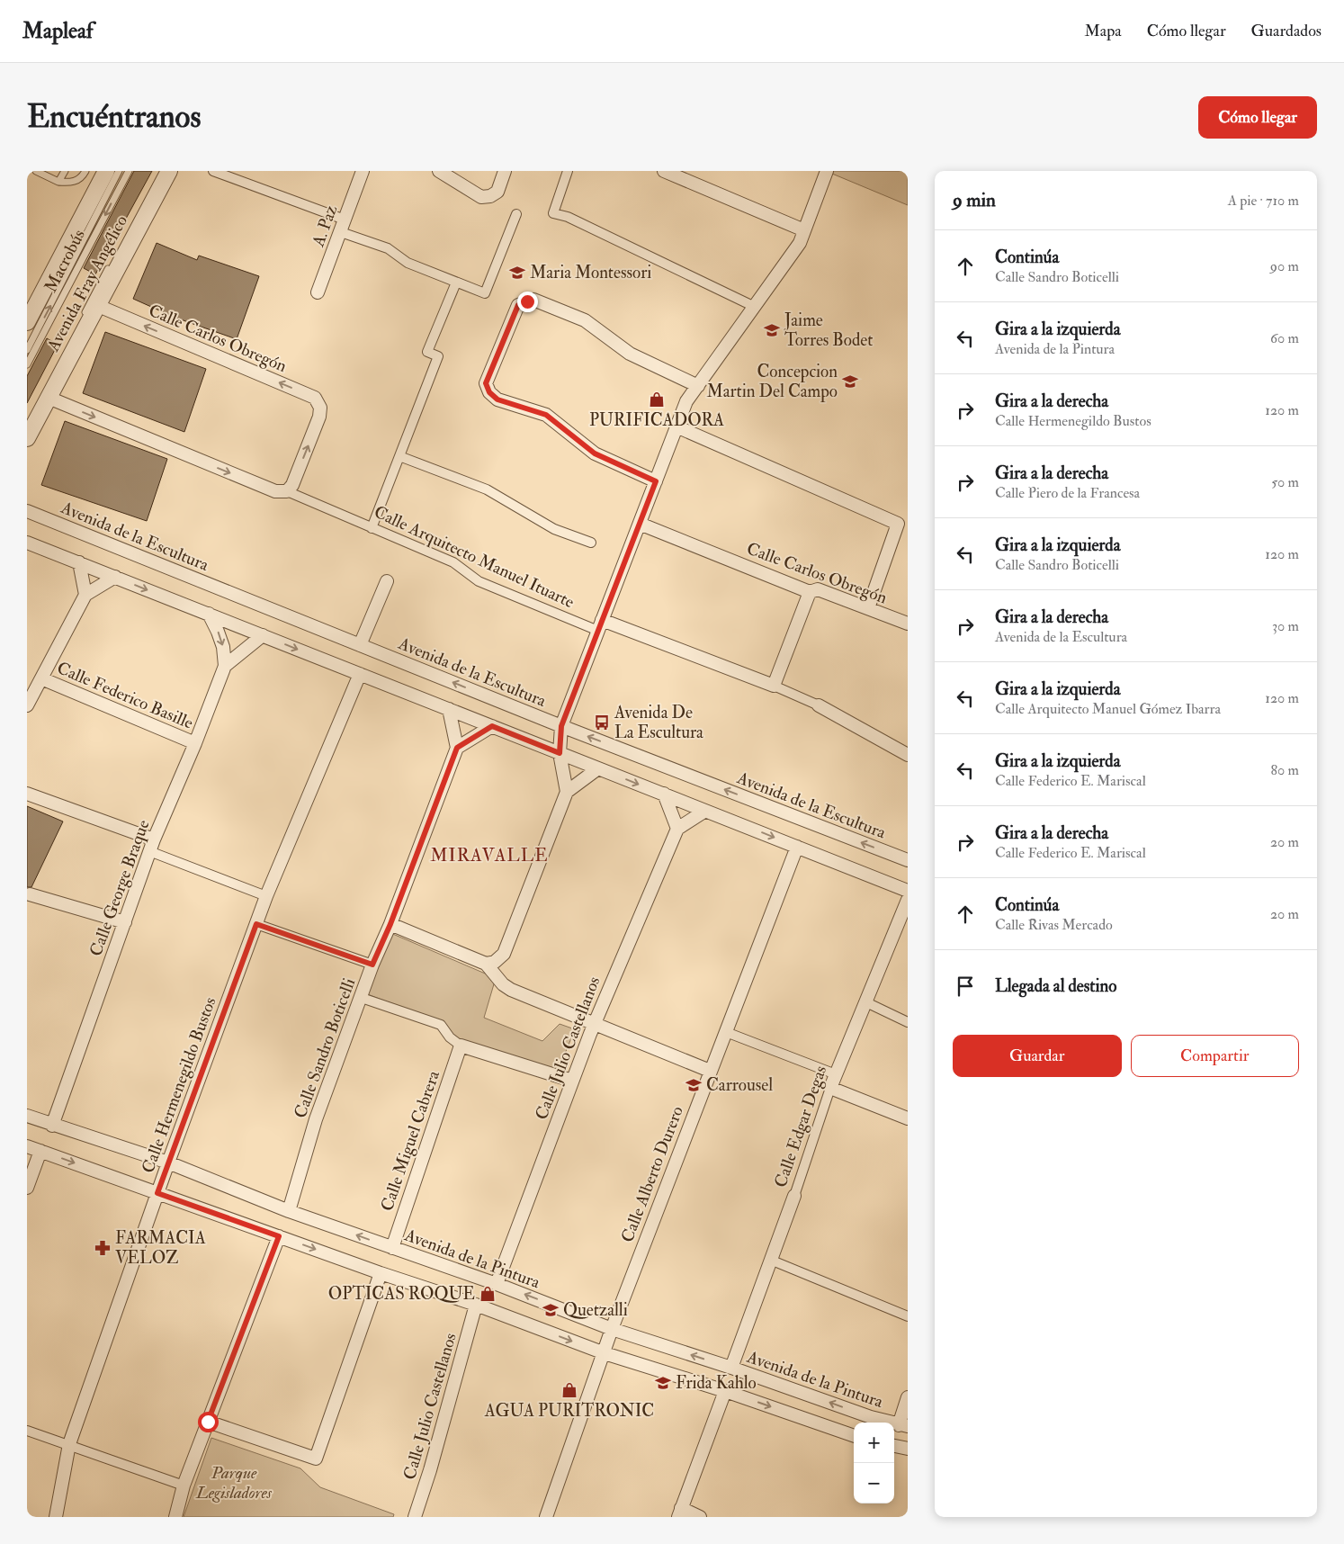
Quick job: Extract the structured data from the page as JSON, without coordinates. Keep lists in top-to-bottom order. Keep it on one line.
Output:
{"streets":{"street":["A. Paz","Avenida Fray Angélico","Calle Carlos Obregón","Avenida de la Escultura","Calle Arquitecto Manuel Ituarte","Calle Federico Basille","Calle George Braque","Calle Sandro Boticelli","Calle Julio Castellanos","Calle Hermenegildo Bustos","Calle Edgar Degas","Calle Miguel Cabrera","Calle Alberto Durero","Avenida de la Pintura"],"lane":["Macrobús"]},"crossings":[["Avenida Fray Angélico","Calle Carlos Obregón"],["Avenida Fray Angélico","Calle Arquitecto Manuel Ituarte"],["Calle Carlos Obregón","Calle Arquitecto Manuel Ituarte"],["Calle Federico Basille","Calle George Braque"],["Calle George Braque","Avenida de la Pintura"],["Calle Sandro Boticelli","Avenida de la Pintura"],["Calle Julio Castellanos","Avenida de la Pintura"],["Calle Hermenegildo Bustos","Avenida de la Pintura"],["Calle Edgar Degas","Avenida de la Pintura"],["Calle Miguel Cabrera","Avenida de la Pintura"],["Calle Alberto Durero","Avenida de la Pintura"]],"districts":["MIRAVALLE"],"parks":["Parque Legisladores"],"places":{"school or university":["Maria Montessori","Jaime Torres Bodet","Concepcion Martin Del Campo","Carrousel","Quetzalli","Frida Kahlo"],"shop":["PURIFICADORA","OPTICAS ROQUE","AGUA PURITRONIC"],"bus stop":["Avenida De La Escultura"],"pharmacy":["FARMACIA VELOZ"]},"page":{"header":"Mapleaf","nav":["Mapa","Cómo llegar","Guardados"],"buttons":["Cómo llegar",["Guardar","Compartir"]],"title":"Encuéntranos","heading":["9 min","A pie · 710 m"],"list":[["Continúa","Calle Sandro Boticelli","90 m"],["Gira a la izquierda","Avenida de la Pintura","60 m"],["Gira a la derecha","Calle Hermenegildo Bustos","120 m"],["Gira a la derecha","Calle Piero de la Francesa","50 m"],["Gira a la izquierda","Calle Sandro Boticelli","120 m"],["Gira a la derecha","Avenida de la Escultura","30 m"],["Gira a la izquierda","Calle Arquitecto Manuel Gómez Ibarra","120 m"],["Gira a la izquierda","Calle Federico E. Mariscal","80 m"],["Gira a la derecha","Calle Federico E. Mariscal","20 m"],["Continúa","Calle Rivas Mercado","20 m"],"Llegada al destino"],"map_buttons":["+","−"]}}
